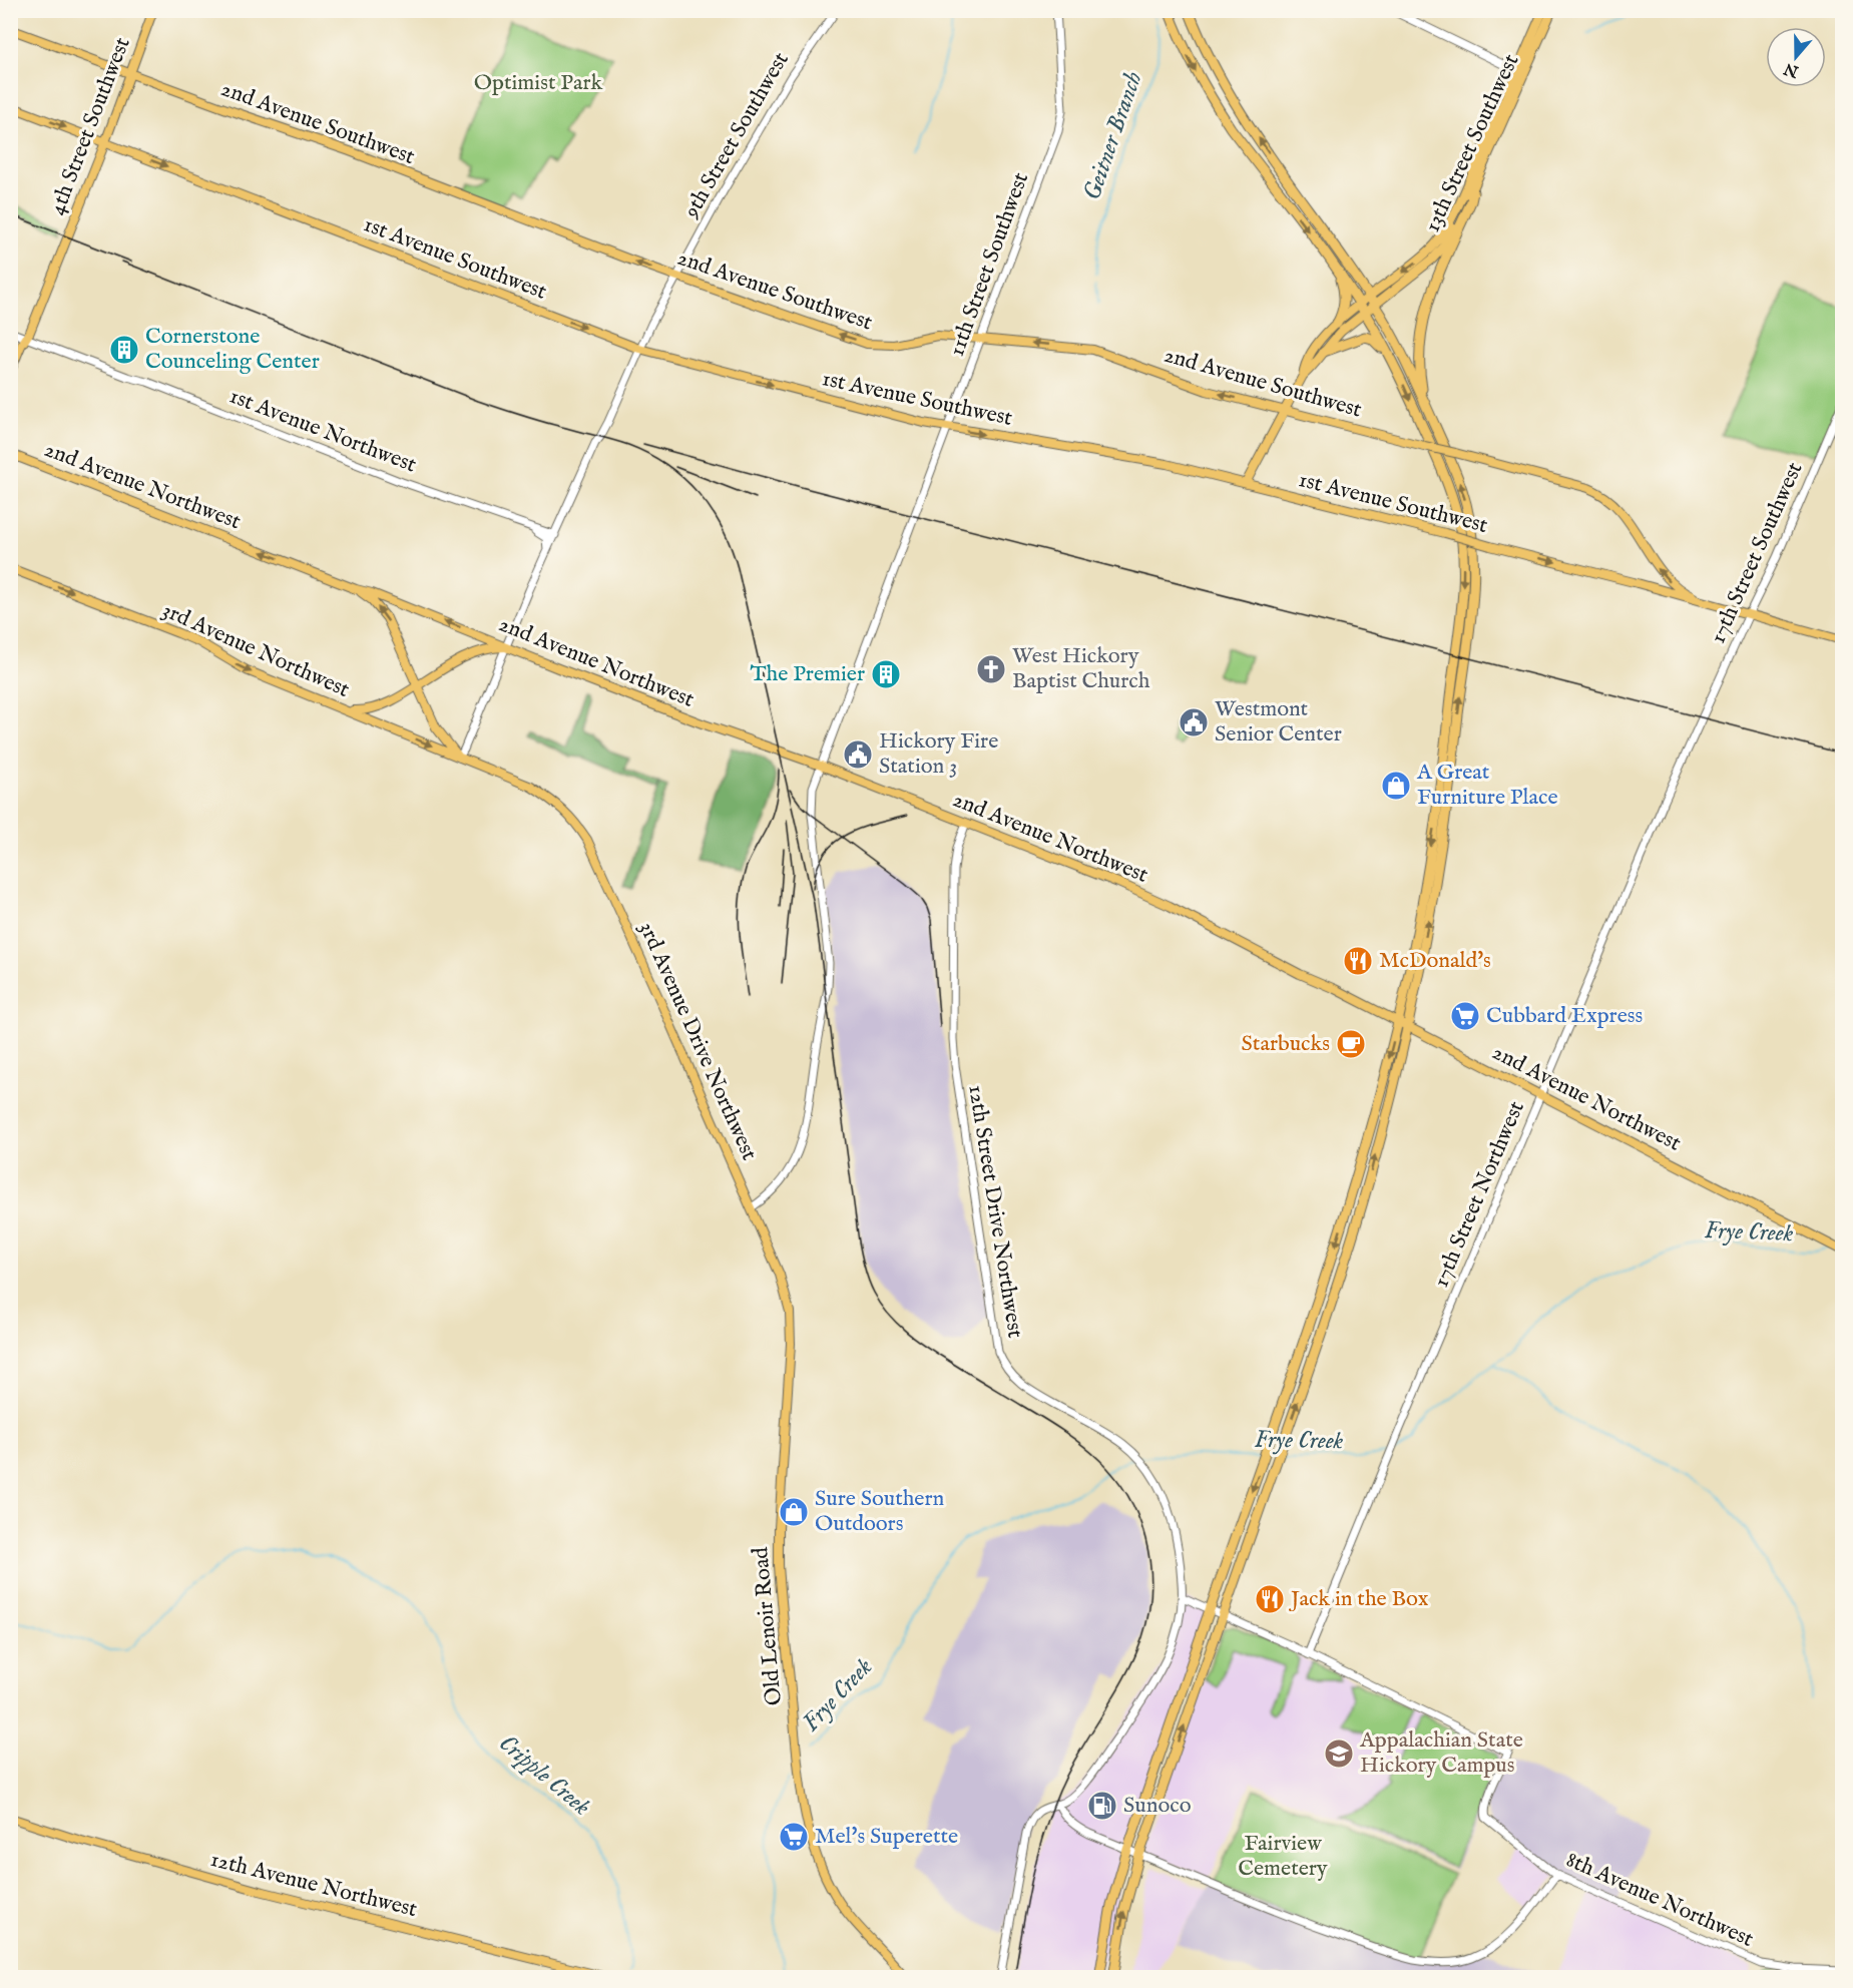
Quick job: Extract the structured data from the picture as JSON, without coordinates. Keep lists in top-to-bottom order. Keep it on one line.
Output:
{"streets":{"main road":["2nd Avenue Southwest","4th Street Southwest","13th Street Southwest","1st Avenue Southwest","2nd Avenue Northwest","3rd Avenue Northwest","3rd Avenue Drive Northwest","Old Lenoir Road","12th Avenue Northwest"],"street":["9th Street Southwest","11th Street Southwest","1st Avenue Northwest","17th Street Southwest","17th Street Northwest","12th Street Drive Northwest","8th Avenue Northwest"]},"crossings":[["2nd Avenue Southwest","4th Street Southwest"],["2nd Avenue Southwest","9th Street Southwest"],["2nd Avenue Southwest","13th Street Southwest"],["2nd Avenue Southwest","1st Avenue Southwest"],["2nd Avenue Southwest","11th Street Southwest"],["4th Street Southwest","1st Avenue Southwest"],["4th Street Southwest","1st Avenue Northwest"],["9th Street Southwest","1st Avenue Southwest"],["9th Street Southwest","1st Avenue Northwest"],["9th Street Southwest","2nd Avenue Northwest"],["9th Street Southwest","3rd Avenue Northwest"],["13th Street Southwest","1st Avenue Southwest"],["1st Avenue Southwest","11th Street Southwest"],["1st Avenue Southwest","17th Street Southwest"],["11th Street Southwest","2nd Avenue Northwest"],["11th Street Southwest","3rd Avenue Drive Northwest"],["2nd Avenue Northwest","17th Street Northwest"],["2nd Avenue Northwest","12th Street Drive Northwest"],["17th Street Southwest","17th Street Northwest"],["3rd Avenue Northwest","3rd Avenue Drive Northwest"],["3rd Avenue Drive Northwest","Old Lenoir Road"],["17th Street Northwest","8th Avenue Northwest"]],"one_way":["2nd Avenue Southwest","1st Avenue Southwest","3rd Avenue Northwest"],"water":["Geitner Branch","Frye Creek","Cripple Creek"],"parks":["Optimist Park","Fairview Cemetery"],"places":{"building":["Cornerstone Counceling Center","The Premier"],"church":["West Hickory Baptist Church"],"public building":["Westmont Senior Center","Hickory Fire Station 3"],"shop":["A Great Furniture Place","Sure Southern Outdoors"],"restaurant":["McDonald's","Jack in the Box"],"supermarket":["Cubbard Express","Mel's Superette"],"cafe":["Starbucks"],"school or university":["Appalachian State Hickory Campus"],"fuel station":["Sunoco"]},"north":"bottom"}
